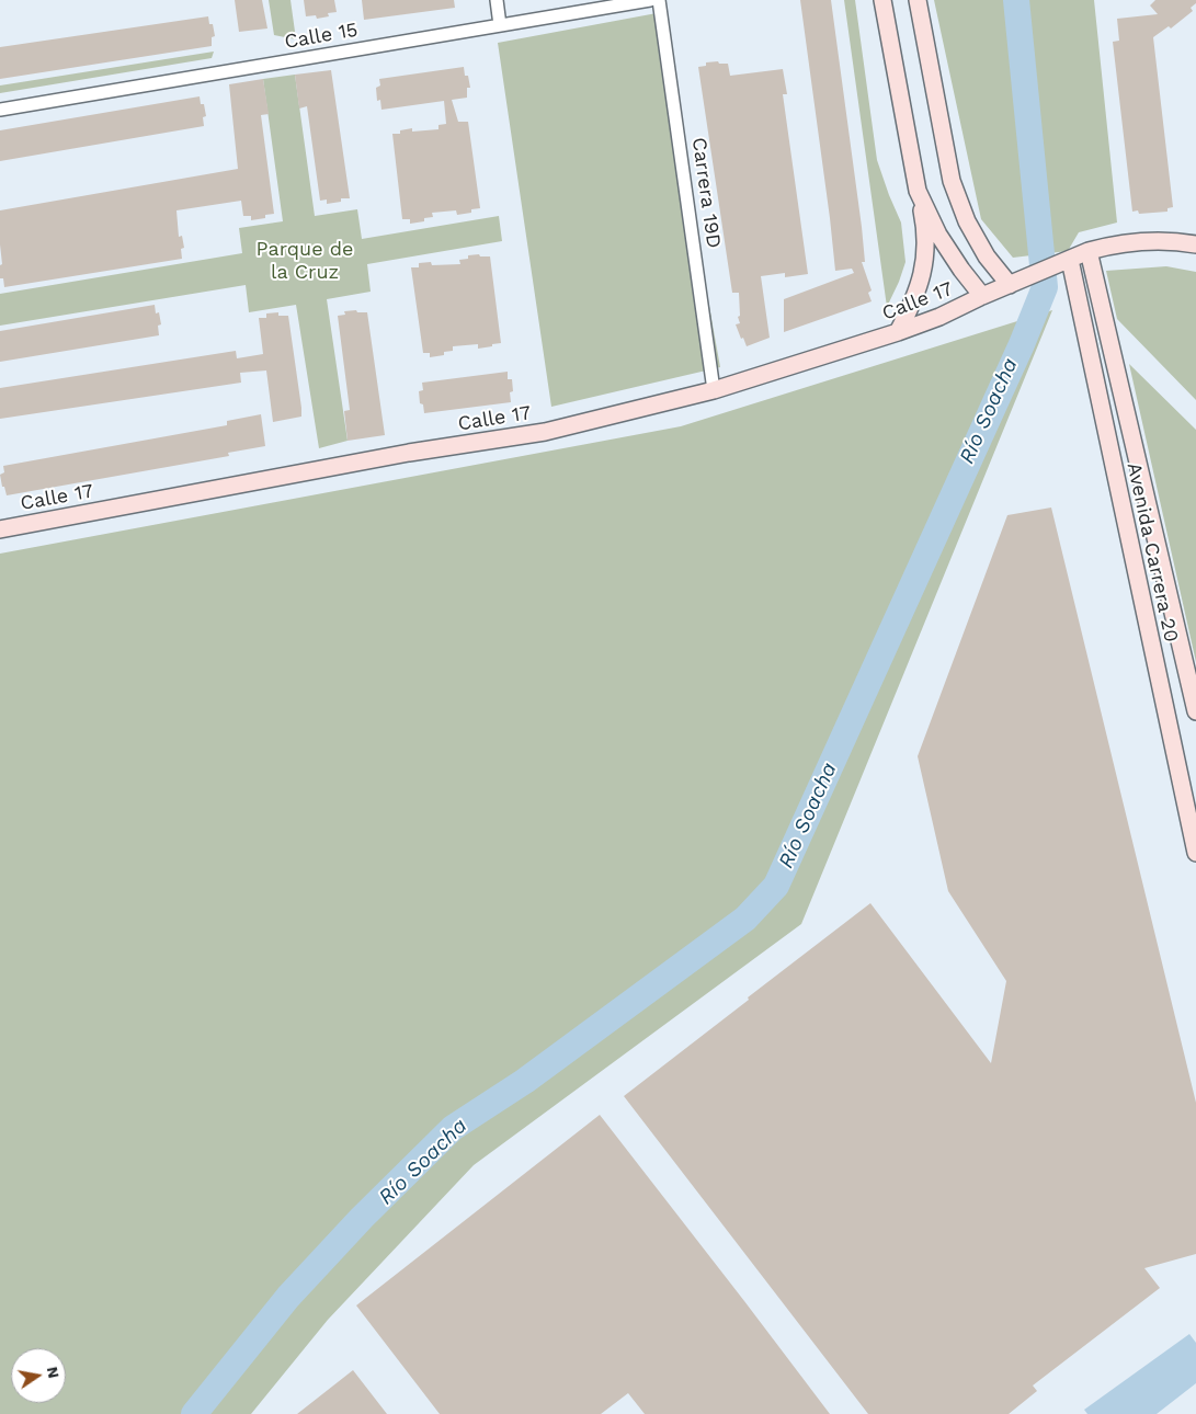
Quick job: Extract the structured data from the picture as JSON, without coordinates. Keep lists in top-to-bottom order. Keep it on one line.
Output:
{"streets":{"street":["Calle 15","Carrera 19D","Calle 17","Avenida Carrera 20"]},"crossings":[["Carrera 19D","Calle 17"],["Calle 17","Avenida Carrera 20"]],"water":["Río Soacha"],"parks":["Parque de la Cruz"],"north":"right"}
